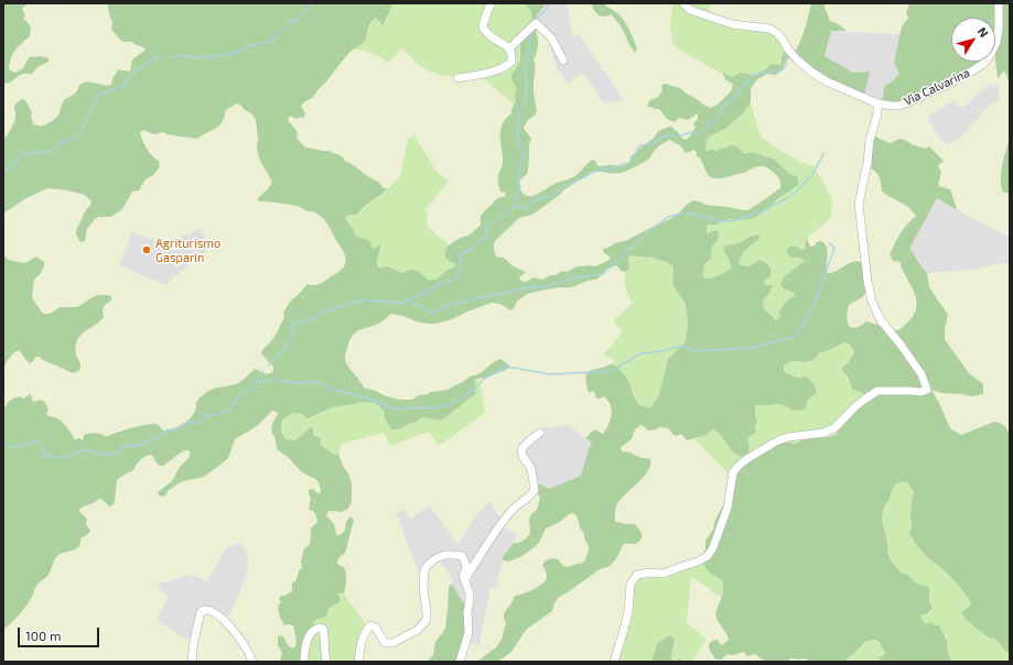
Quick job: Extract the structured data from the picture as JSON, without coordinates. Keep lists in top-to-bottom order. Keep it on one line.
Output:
{"streets":{"street":["Via Calvarina"]},"places":["Agriturismo Gasparin"],"scale_bar":"100 m","north":"top right"}
